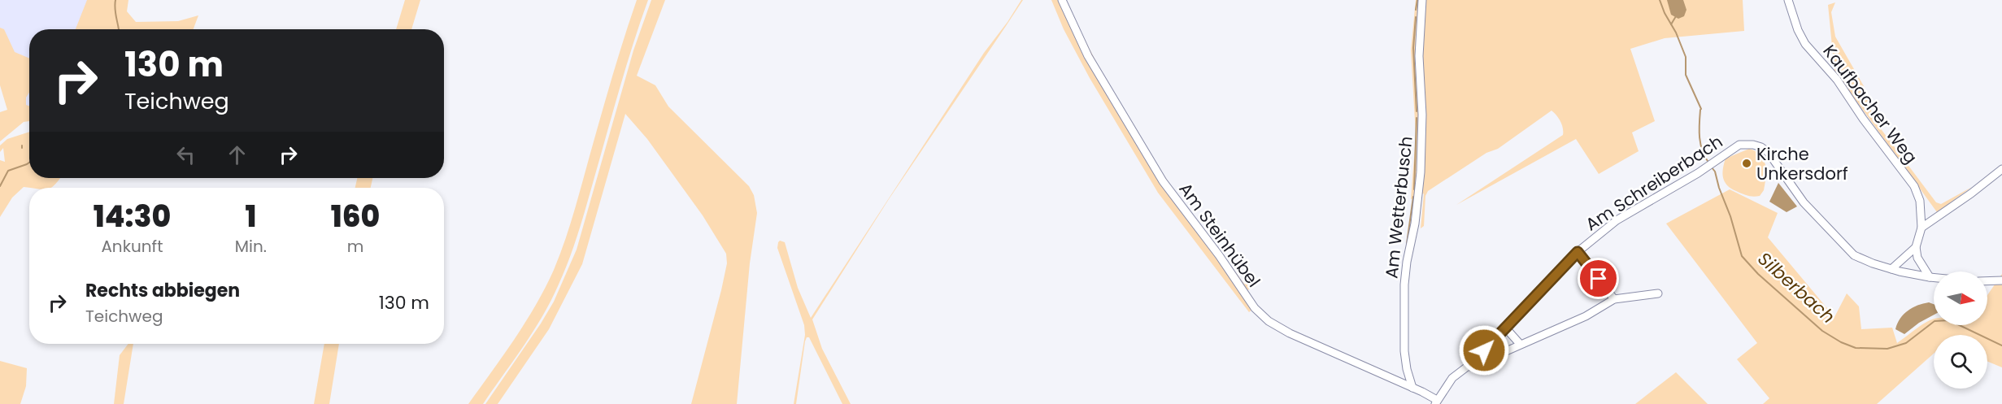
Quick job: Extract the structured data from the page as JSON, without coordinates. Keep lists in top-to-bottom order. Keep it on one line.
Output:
{"streets":{"street":["Kaufbacher Weg","Am Schreiberbach","Am Wetterbusch","Am Steinhübel"]},"crossings":[["Am Schreiberbach","Am Steinhübel"],["Am Wetterbusch","Am Steinhübel"]],"water":["Silberbach"],"places":["Kirche Unkersdorf"],"north":"right","page":{"turn":["130 m","Teichweg"],"eta":["14:30","Ankunft","1","Min.","160","m"],"list":[{"name":"Rechts abbiegen","note":"Teichweg","value":"130 m"}]}}
